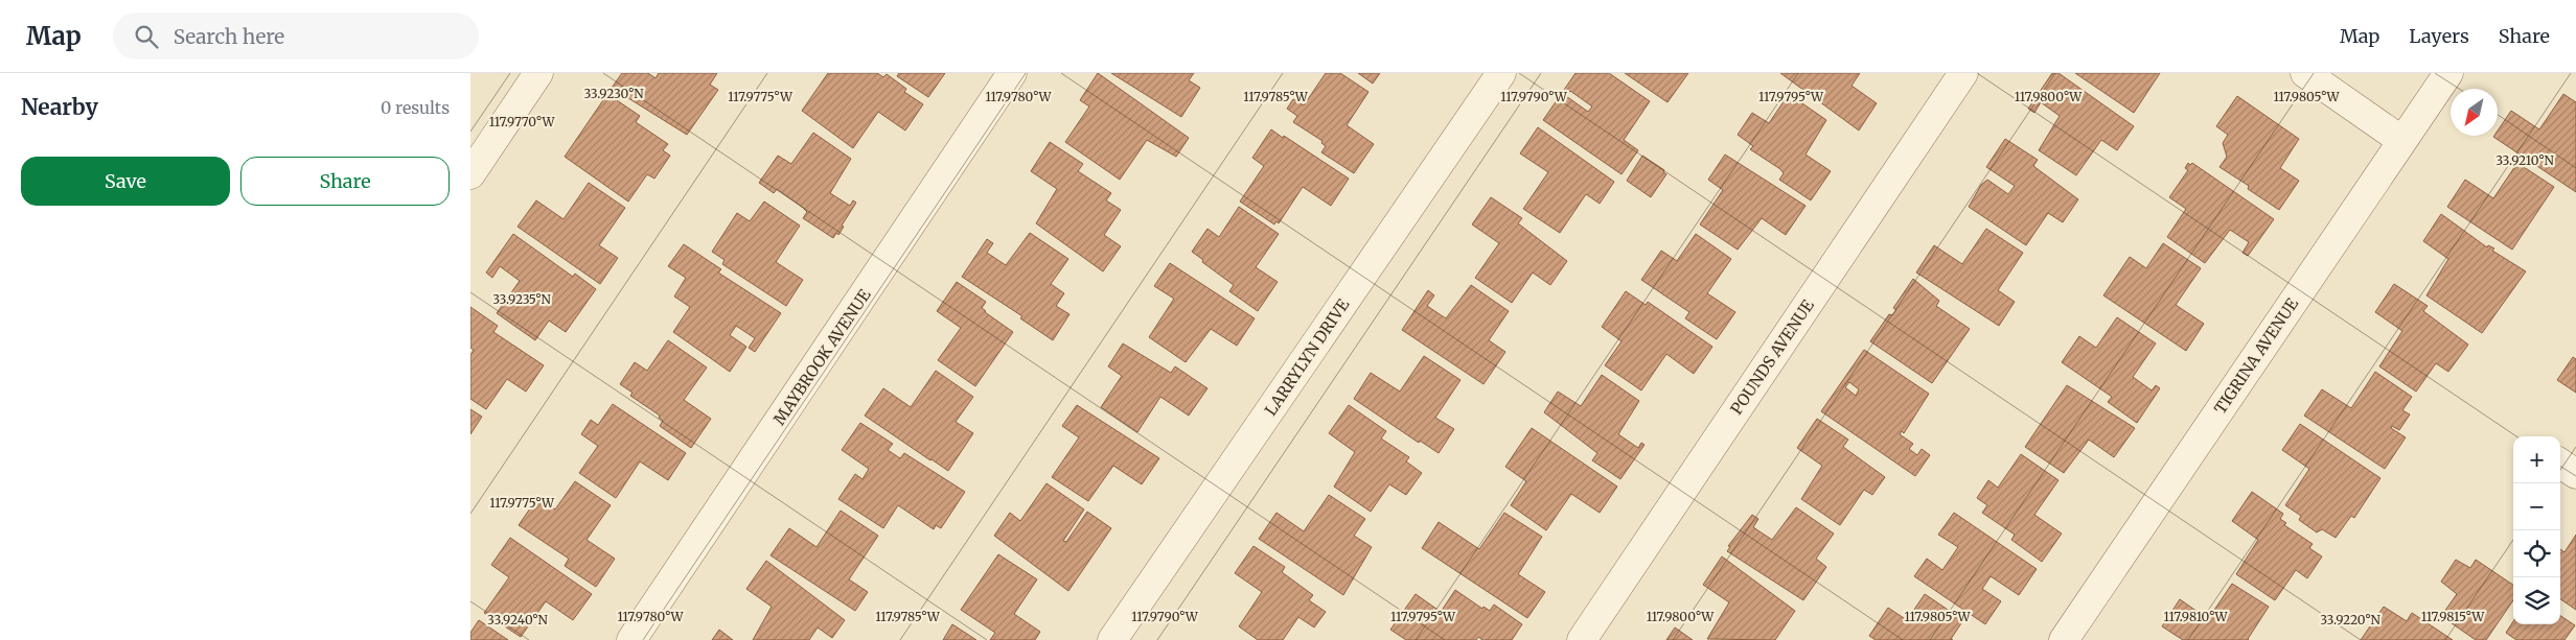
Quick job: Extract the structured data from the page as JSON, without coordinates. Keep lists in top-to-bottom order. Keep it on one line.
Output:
{"streets":{"street":["TIGRINA AVENUE","MAYBROOK AVENUE","LARRYLYN DRIVE","POUNDS AVENUE"]},"north":"bottom left","page":{"header":"Map","search":"Search here","nav":["Map","Layers","Share"],"heading":["Nearby","0 results"],"buttons":["Save","Share"],"map_buttons":["+","−"]},"coordinates":["33.9230°N","117.9800°W","117.9805°W","117.9775°W","117.9780°W","117.9785°W","117.9790°W","117.9795°W","117.9770°W","33.9210°N","33.9235°N","117.9810°W","117.9815°W","33.9240°N","33.9220°N"]}
